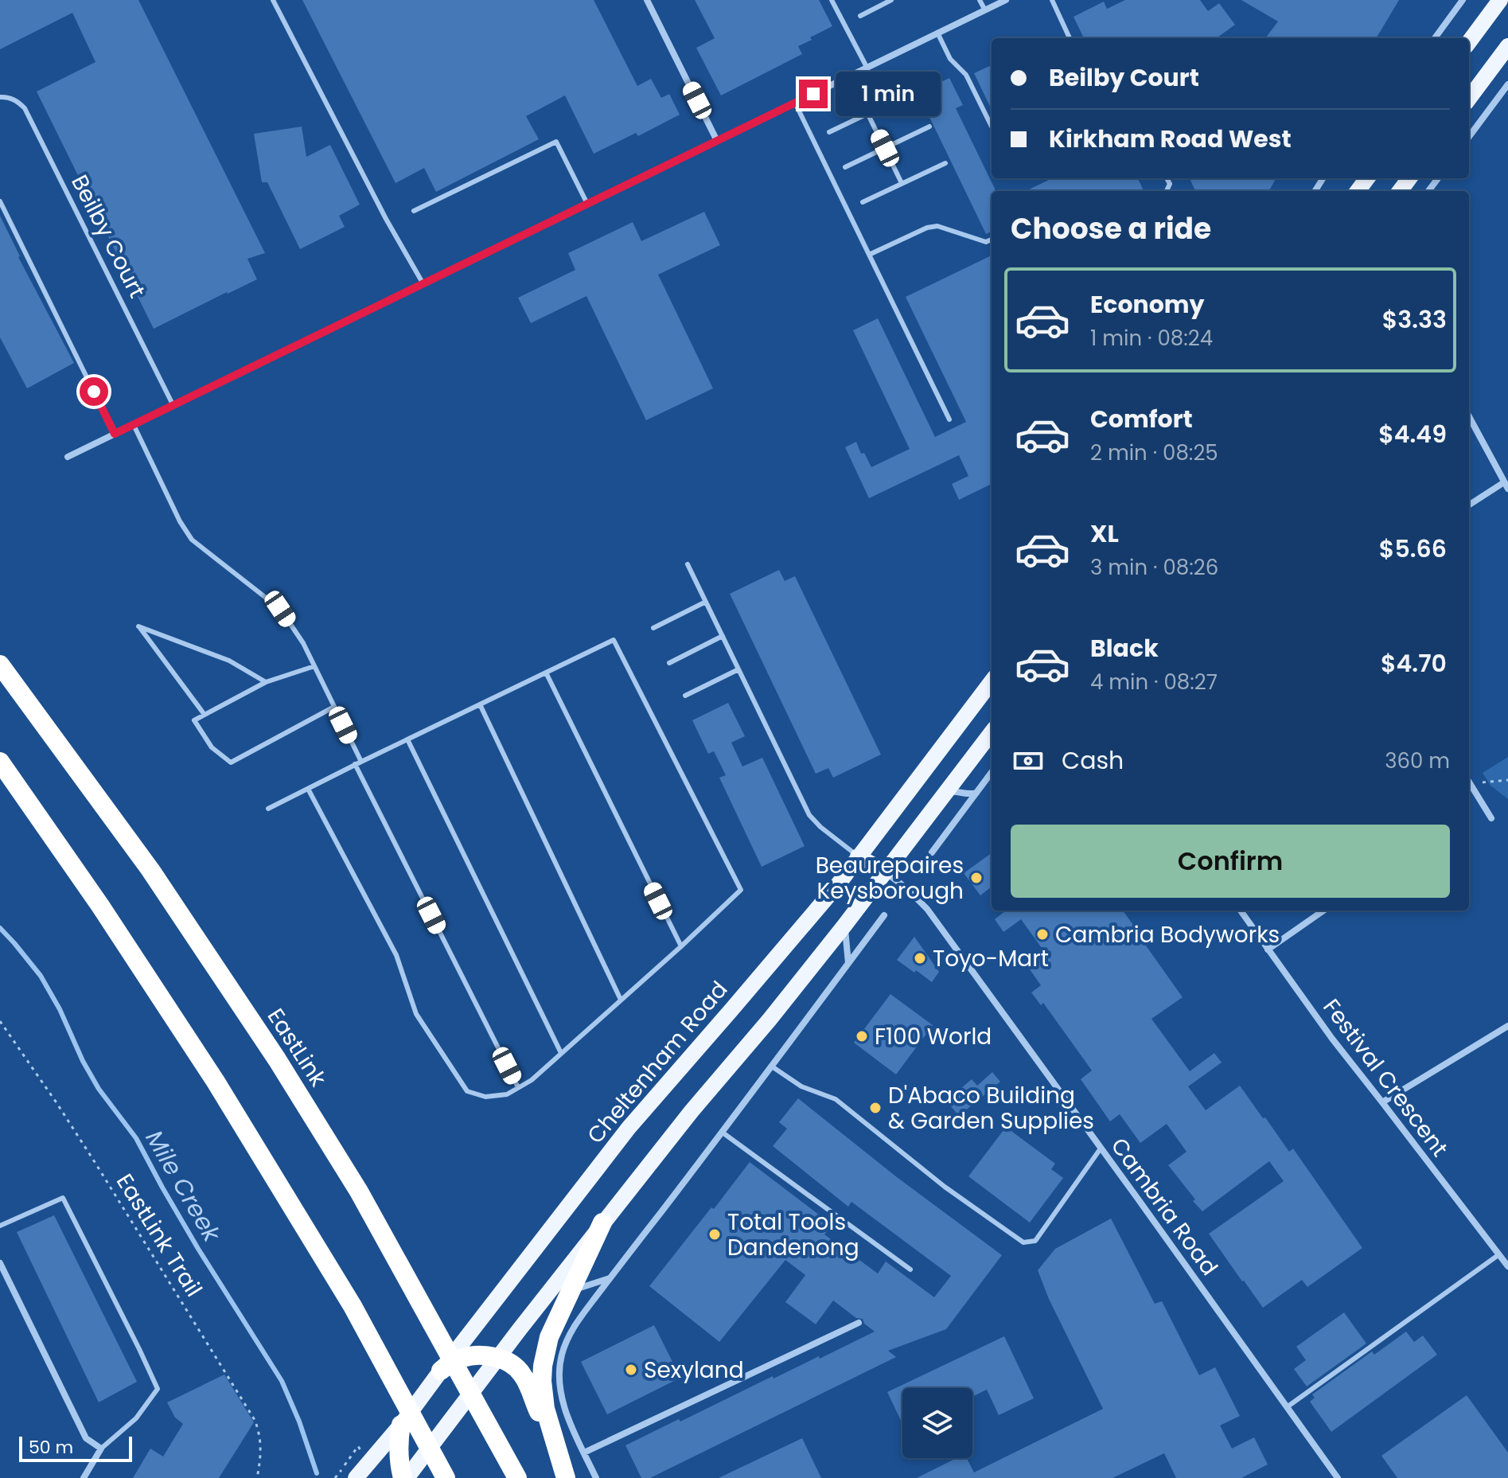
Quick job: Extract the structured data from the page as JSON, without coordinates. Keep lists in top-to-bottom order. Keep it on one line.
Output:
{"streets":{"highway":["EastLink"],"main road":["Cheltenham Road"],"street":["Festival Crescent","Cambria Road"],"lane":["Beilby Court"],"path":["EastLink Trail"]},"water":["Mile Creek"],"places":["Beaurepaires Keysborough","Cambria Bodyworks","Toyo-Mart","F100 World","D'Abaco Building & Garden Supplies","Total Tools Dandenong","Sexyland"],"scale_bar":"50 m","page":{"banner":["Beilby Court","Kirkham Road West"],"bubble":"1 min","heading":"Choose a ride","list":[{"name":"Economy","note":"1 min · 08:24","value":"$3.33"},{"name":"Comfort","note":"2 min · 08:25","value":"$4.49"},{"name":"XL","note":"3 min · 08:26","value":"$5.66"},{"name":"Black","note":"4 min · 08:27","value":"$4.70"}],"pay":["Cash","360 m"],"buttons":"Confirm","scale":"50 m"}}
